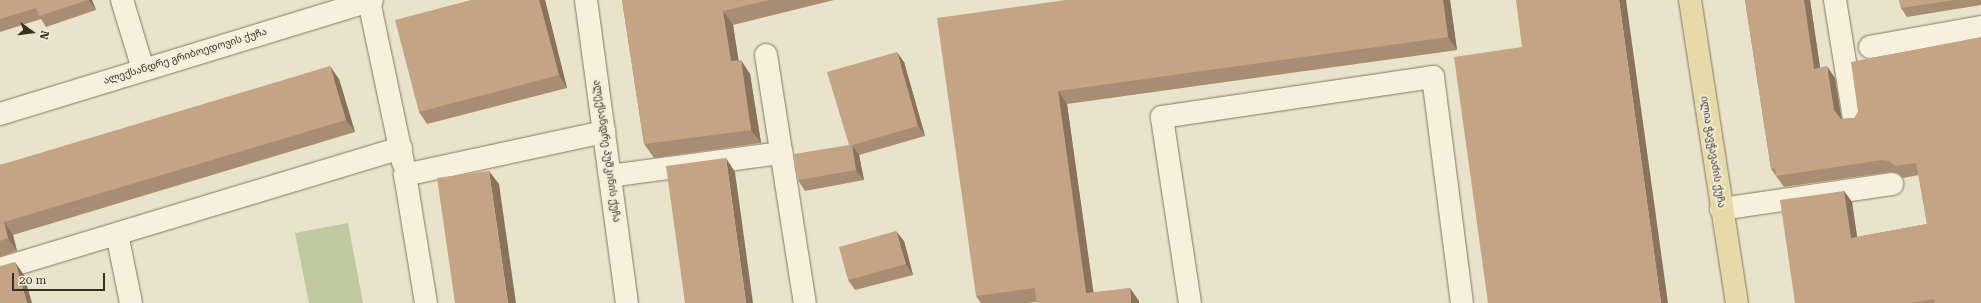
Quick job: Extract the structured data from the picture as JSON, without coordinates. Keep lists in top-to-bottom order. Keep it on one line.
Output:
{"streets":{"main road":["ილია ჭავჭავაძის ქუჩა"],"street":["ალექსანდრე გრიბოედოვის ქუჩა","ალექსანდრე პუშკინის ქუჩა"]},"scale_bar":"20 m","north":"right"}
